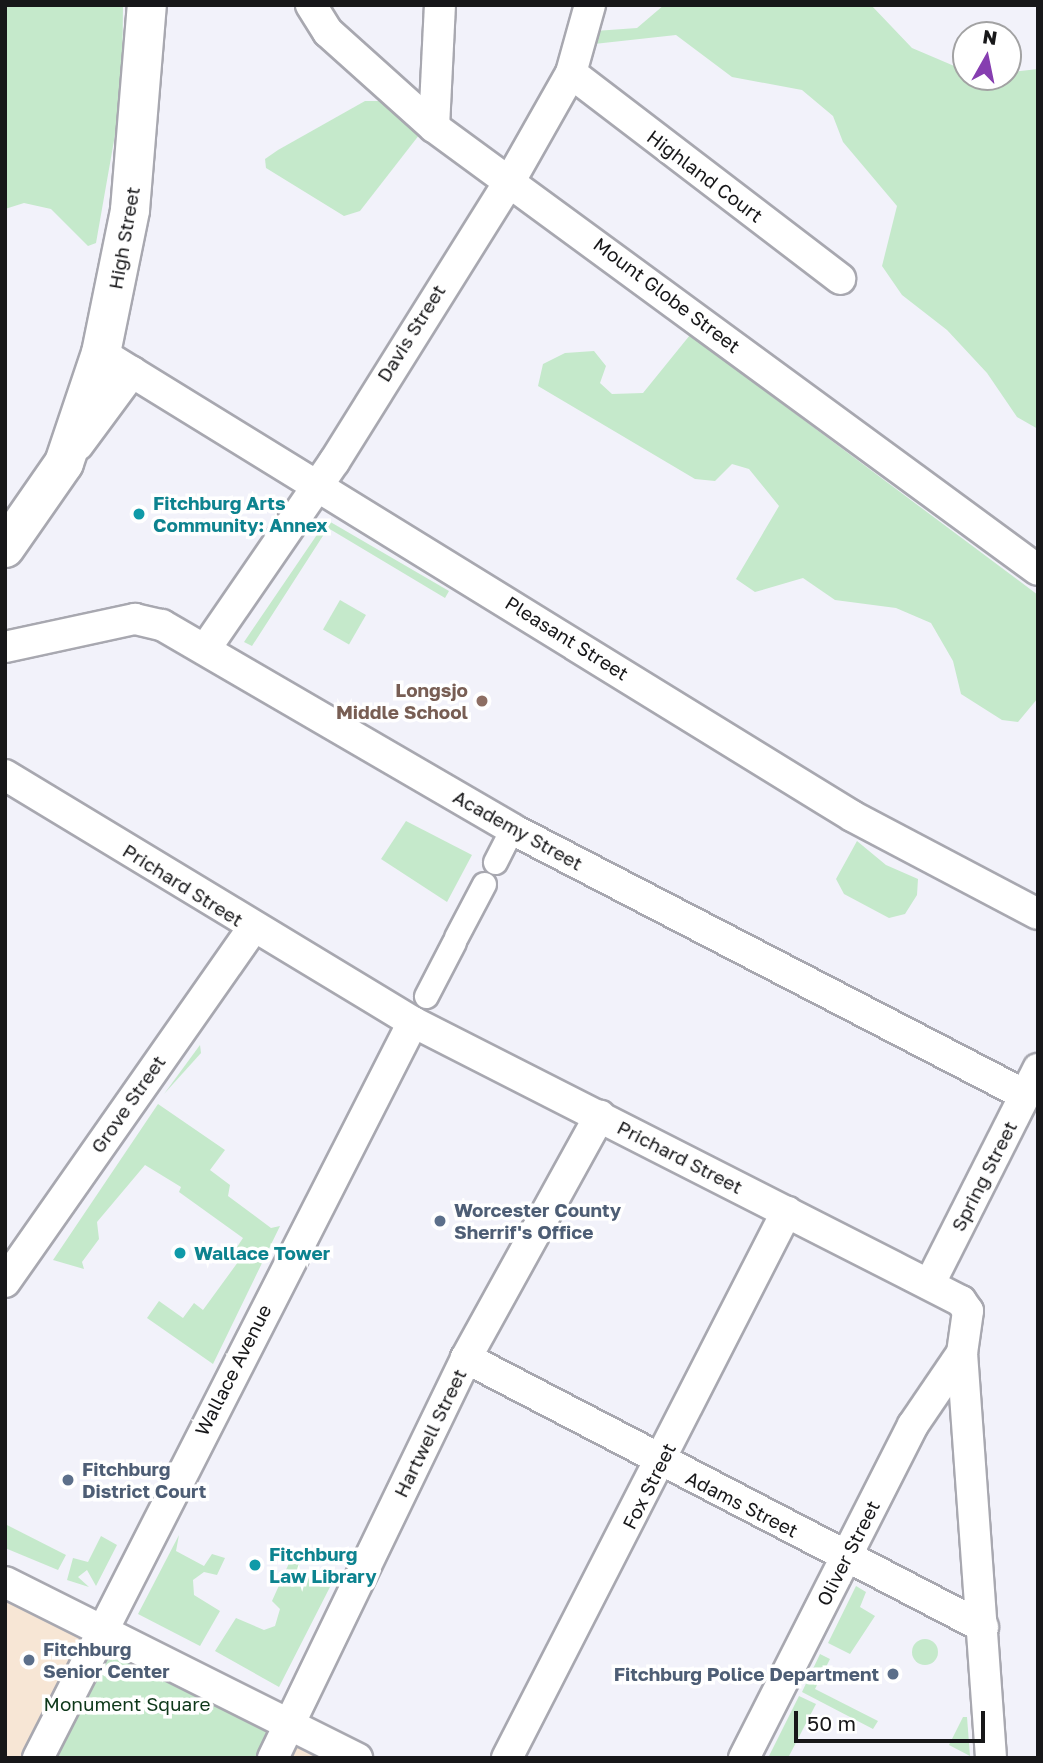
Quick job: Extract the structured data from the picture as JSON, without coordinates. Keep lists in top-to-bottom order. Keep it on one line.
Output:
{"streets":{"main road":["High Street"],"street":["Highland Court","Mount Globe Street","Davis Street","Pleasant Street","Academy Street","Prichard Street","Grove Street","Spring Street","Wallace Avenue","Hartwell Street","Fox Street","Adams Street","Oliver Street"]},"crossings":[["Highland Court","Davis Street"],["High Street","Pleasant Street"],["Mount Globe Street","Davis Street"],["Davis Street","Pleasant Street"],["Davis Street","Academy Street"],["Academy Street","Spring Street"],["Prichard Street","Grove Street"],["Prichard Street","Spring Street"],["Prichard Street","Wallace Avenue"],["Prichard Street","Hartwell Street"],["Prichard Street","Fox Street"],["Prichard Street","Adams Street"],["Prichard Street","Oliver Street"],["Hartwell Street","Adams Street"],["Fox Street","Adams Street"],["Adams Street","Oliver Street"]],"parks":["Monument Square"],"places":["Fitchburg Arts Community: Annex","Longsjo Middle School","Worcester County Sherrif's Office","Wallace Tower","Fitchburg District Court","Fitchburg Law Library","Fitchburg Senior Center","Fitchburg Police Department"],"scale_bar":"50 m","north":"top"}
